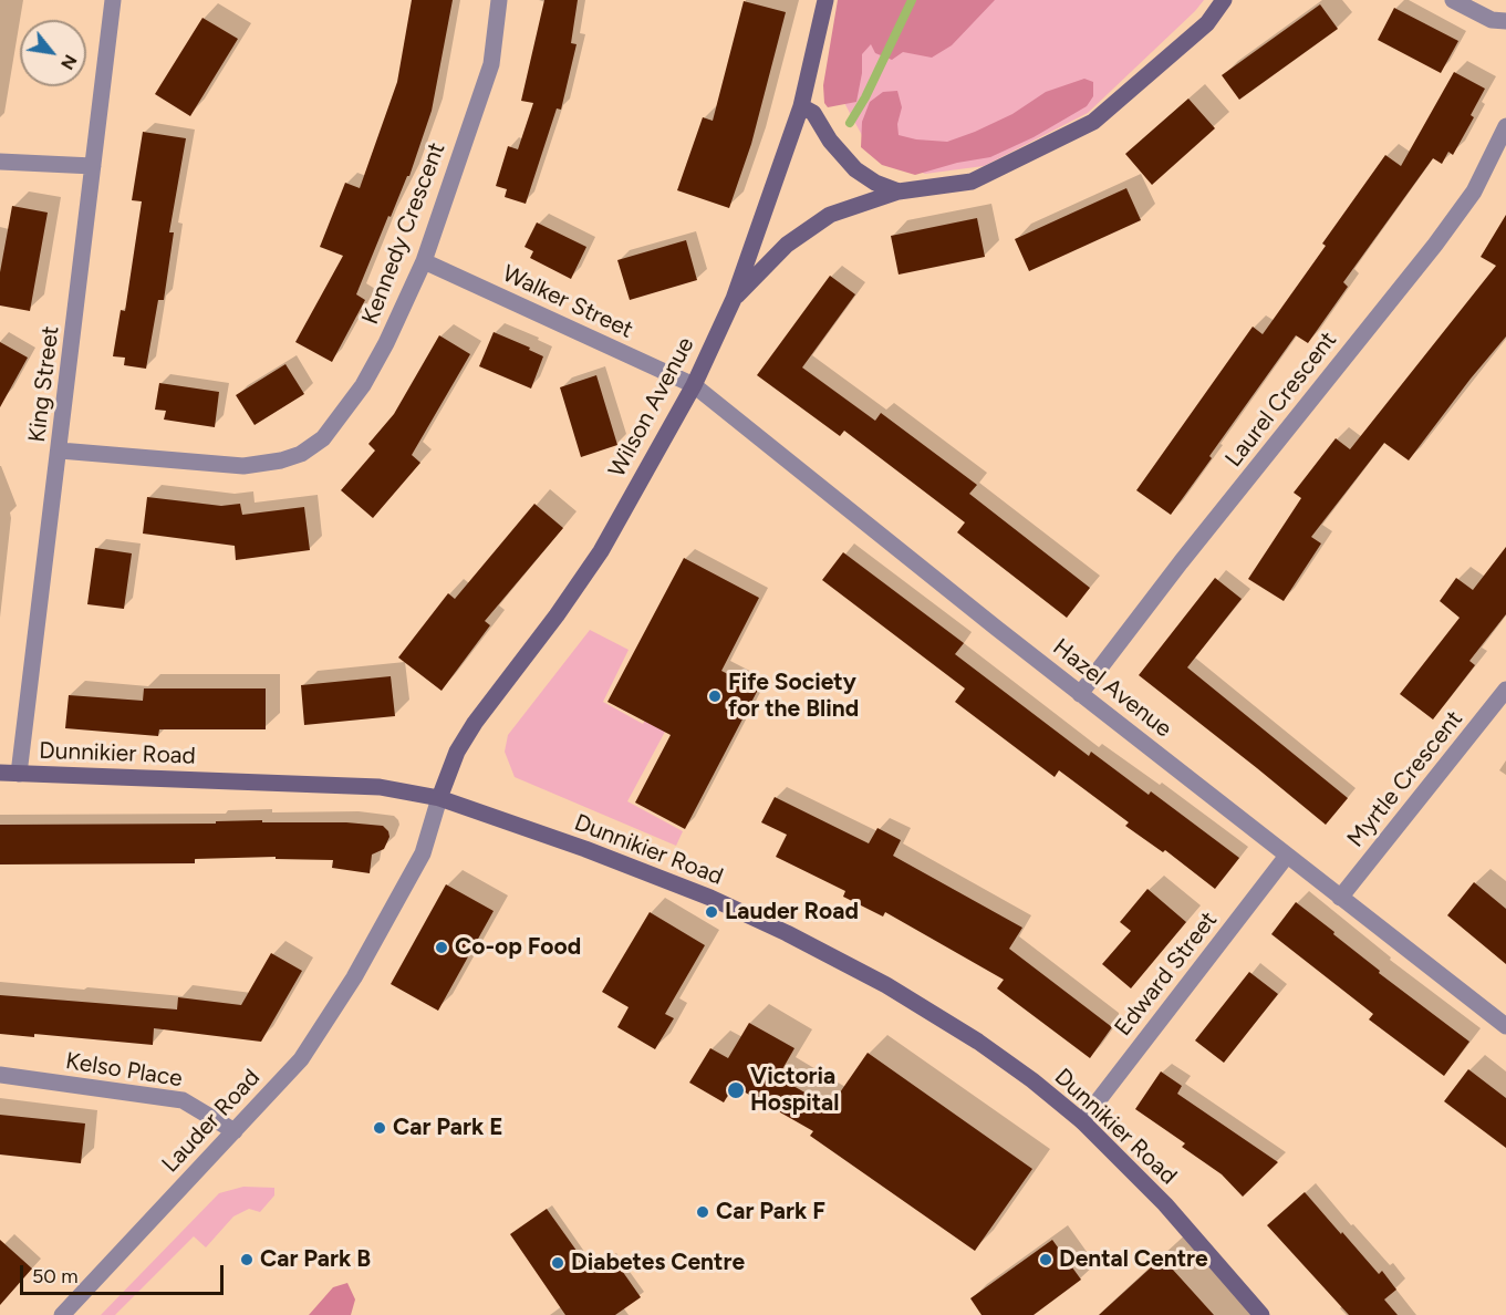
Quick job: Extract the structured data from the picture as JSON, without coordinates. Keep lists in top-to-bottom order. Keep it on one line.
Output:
{"streets":{"street":["Kennedy Crescent","Walker Street","King Street","Laurel Crescent","Wilson Avenue","Hazel Avenue","Dunnikier Road","Myrtle Crescent","Edward Street","Kelso Place","Lauder Road"]},"crossings":[["Kennedy Crescent","Walker Street"],["Kennedy Crescent","King Street"],["Walker Street","Wilson Avenue"],["Walker Street","Hazel Avenue"],["King Street","Dunnikier Road"],["Laurel Crescent","Hazel Avenue"],["Wilson Avenue","Hazel Avenue"],["Wilson Avenue","Dunnikier Road"],["Wilson Avenue","Lauder Road"],["Hazel Avenue","Myrtle Crescent"],["Hazel Avenue","Edward Street"],["Dunnikier Road","Edward Street"],["Dunnikier Road","Lauder Road"],["Kelso Place","Lauder Road"]],"places":["Fife Society for the Blind","Lauder Road","Co-op Food","Victoria Hospital","Car Park E","Car Park F","Car Park B","Dental Centre","Diabetes Centre"],"scale_bar":"50 m","north":"bottom right"}
